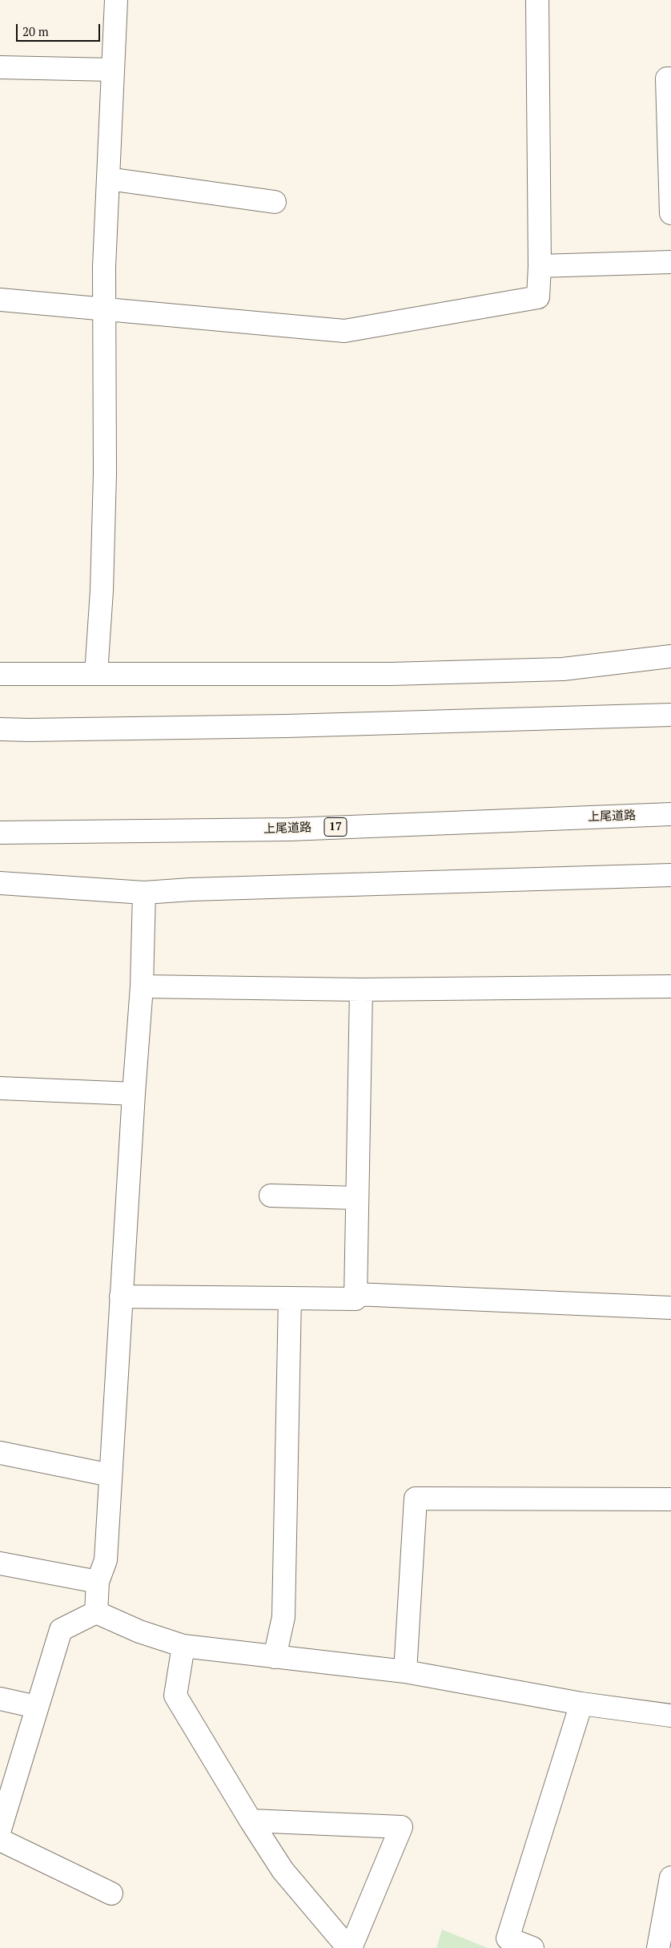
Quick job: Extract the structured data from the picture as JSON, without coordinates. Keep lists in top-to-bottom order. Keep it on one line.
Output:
{"streets":{"main road":["上尾道路","17"]},"scale_bar":"20 m"}
